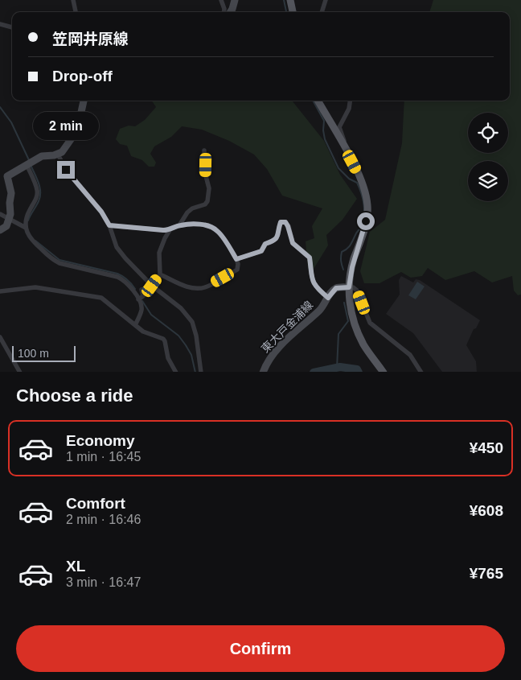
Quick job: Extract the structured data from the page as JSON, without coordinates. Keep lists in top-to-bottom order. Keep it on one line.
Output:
{"streets":{"main road":["東大戸金浦線"]},"scale_bar":"100 m","page":{"banner":["笠岡井原線","Drop-off"],"bubble":"2 min","scale":"100 m","heading":"Choose a ride","list":[{"name":"Economy","note":"1 min · 16:45","value":"¥450"},{"name":"Comfort","note":"2 min · 16:46","value":"¥608"},{"name":"XL","note":"3 min · 16:47","value":"¥765"}],"buttons":"Confirm"}}
